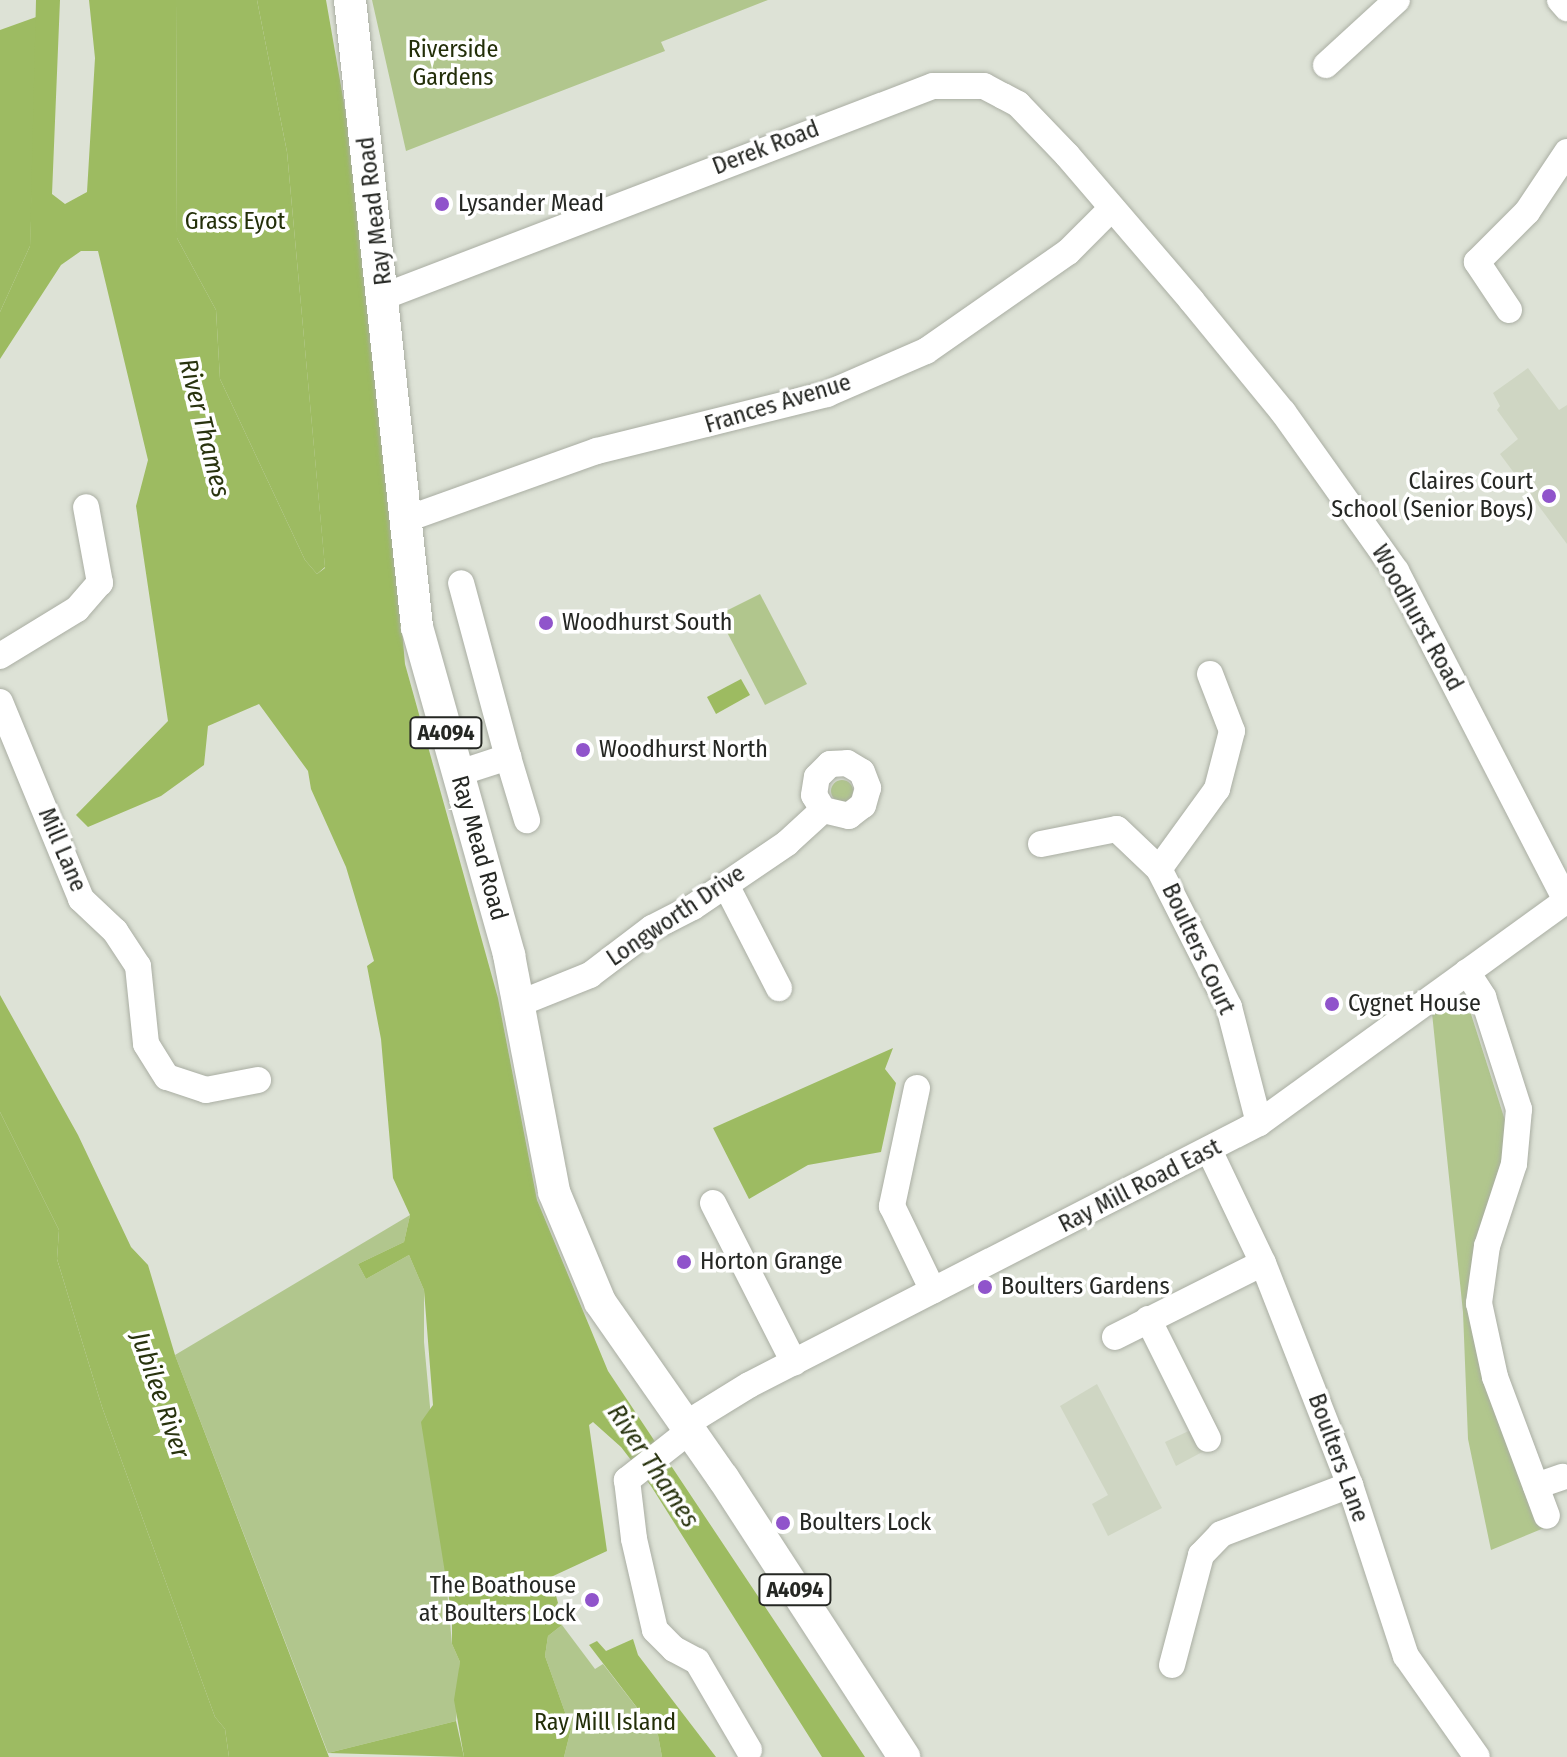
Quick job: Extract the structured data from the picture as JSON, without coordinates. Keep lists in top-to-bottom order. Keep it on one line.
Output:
{"streets":{"main road":["Ray Mead Road","A4094"],"street":["Derek Road","Frances Avenue","Woodhurst Road","Mill Lane","Longworth Drive","Boulters Court","Ray Mill Road East","Boulters Lane"]},"crossings":[["Derek Road","Ray Mead Road"],["Derek Road","Frances Avenue"],["Derek Road","Woodhurst Road"],["Ray Mead Road","Frances Avenue"],["Ray Mead Road","A4094"],["Ray Mead Road","Longworth Drive"],["Ray Mead Road","Ray Mill Road East"],["Frances Avenue","Woodhurst Road"],["Woodhurst Road","Ray Mill Road East"],["A4094","Ray Mill Road East"],["Boulters Court","Ray Mill Road East"],["Ray Mill Road East","Boulters Lane"]],"water":["River Thames","Jubilee River"],"parks":["Riverside Gardens","Grass Eyot","Ray Mill Island"],"places":["Lysander Mead","Claires Court School (Senior Boys)","Woodhurst South","Woodhurst North","Cygnet House","Horton Grange","Boulters Gardens","Boulters Lock","The Boathouse at Boulters Lock"]}
